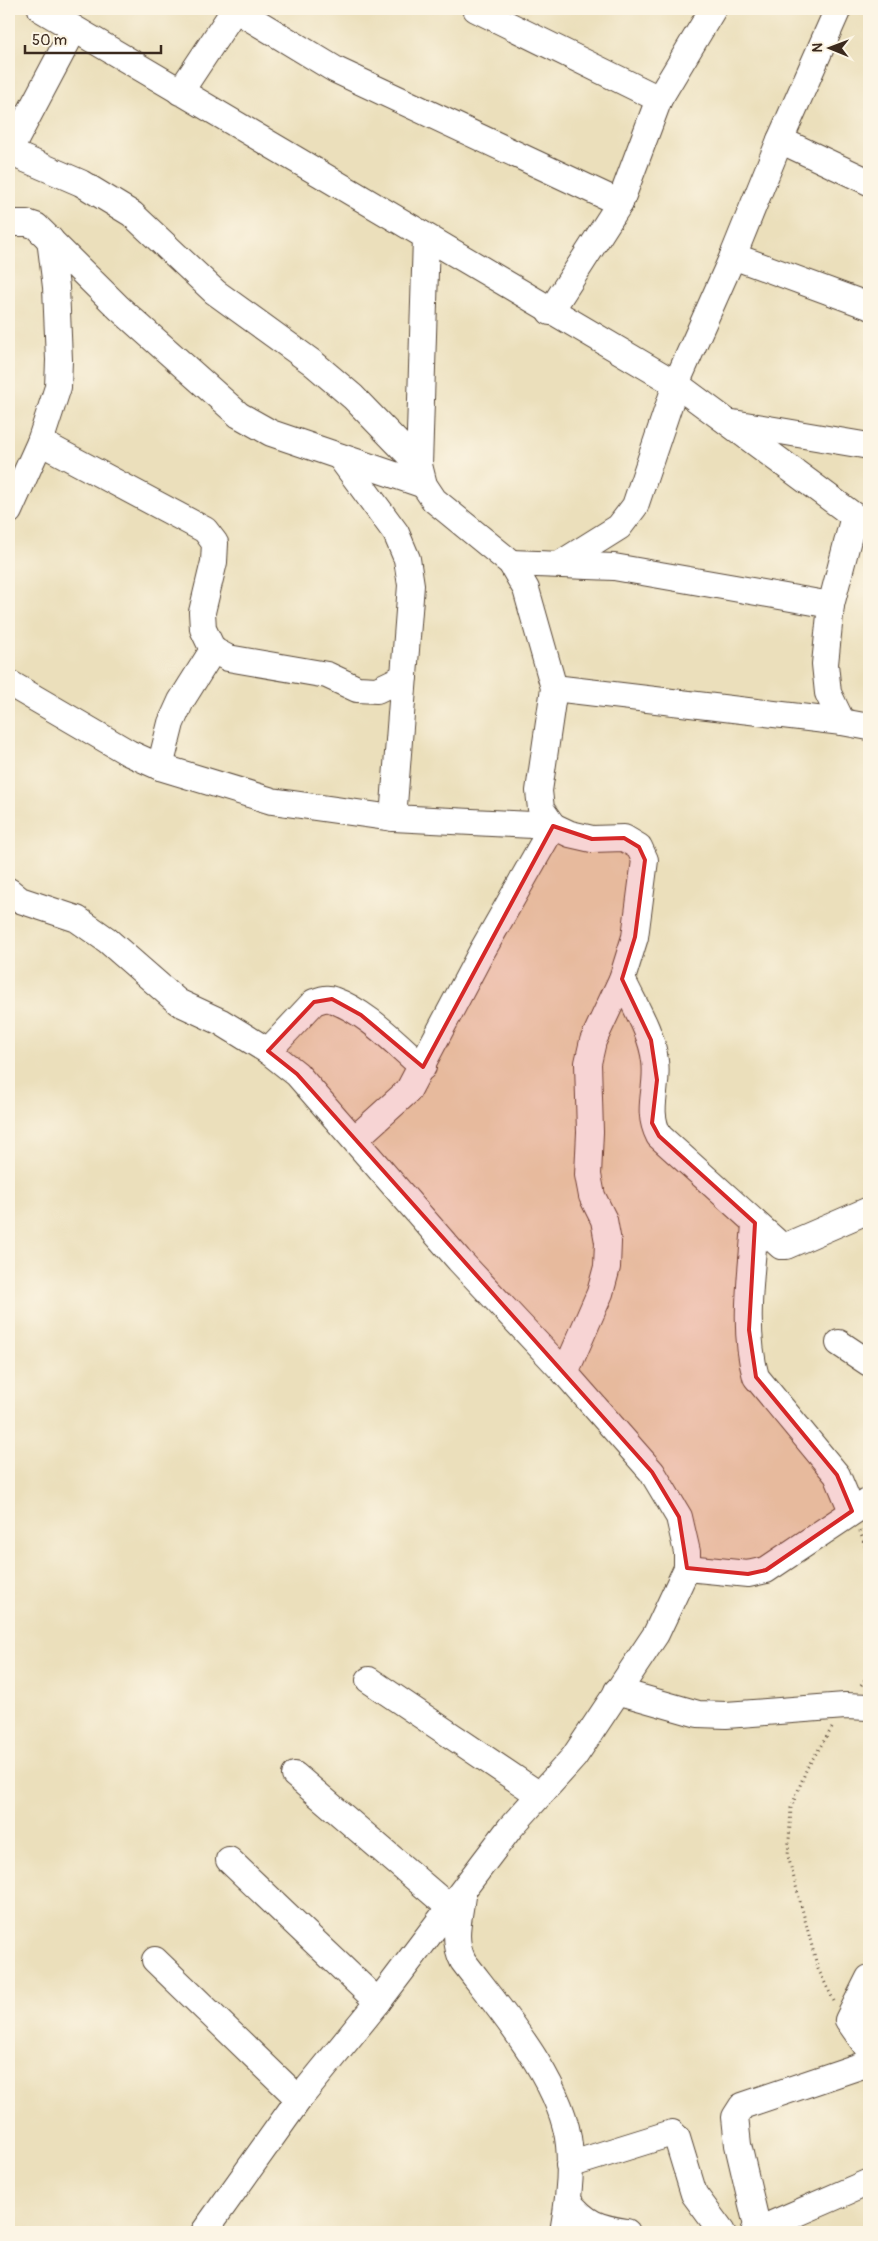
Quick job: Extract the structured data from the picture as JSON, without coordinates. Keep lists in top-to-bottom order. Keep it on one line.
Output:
{"scale_bar":"50 m","north":"left"}
